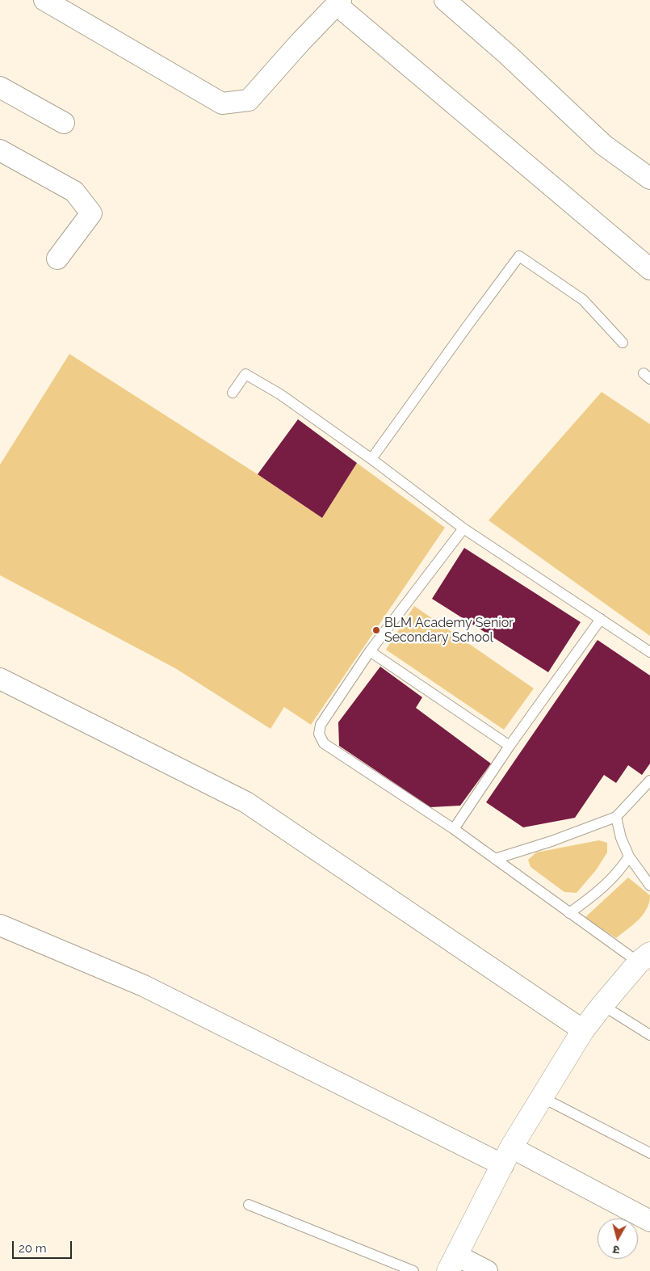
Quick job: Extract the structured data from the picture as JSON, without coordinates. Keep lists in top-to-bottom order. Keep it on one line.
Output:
{"places":["BLM Academy Senior Secondary School"],"scale_bar":"20 m","north":"bottom"}
